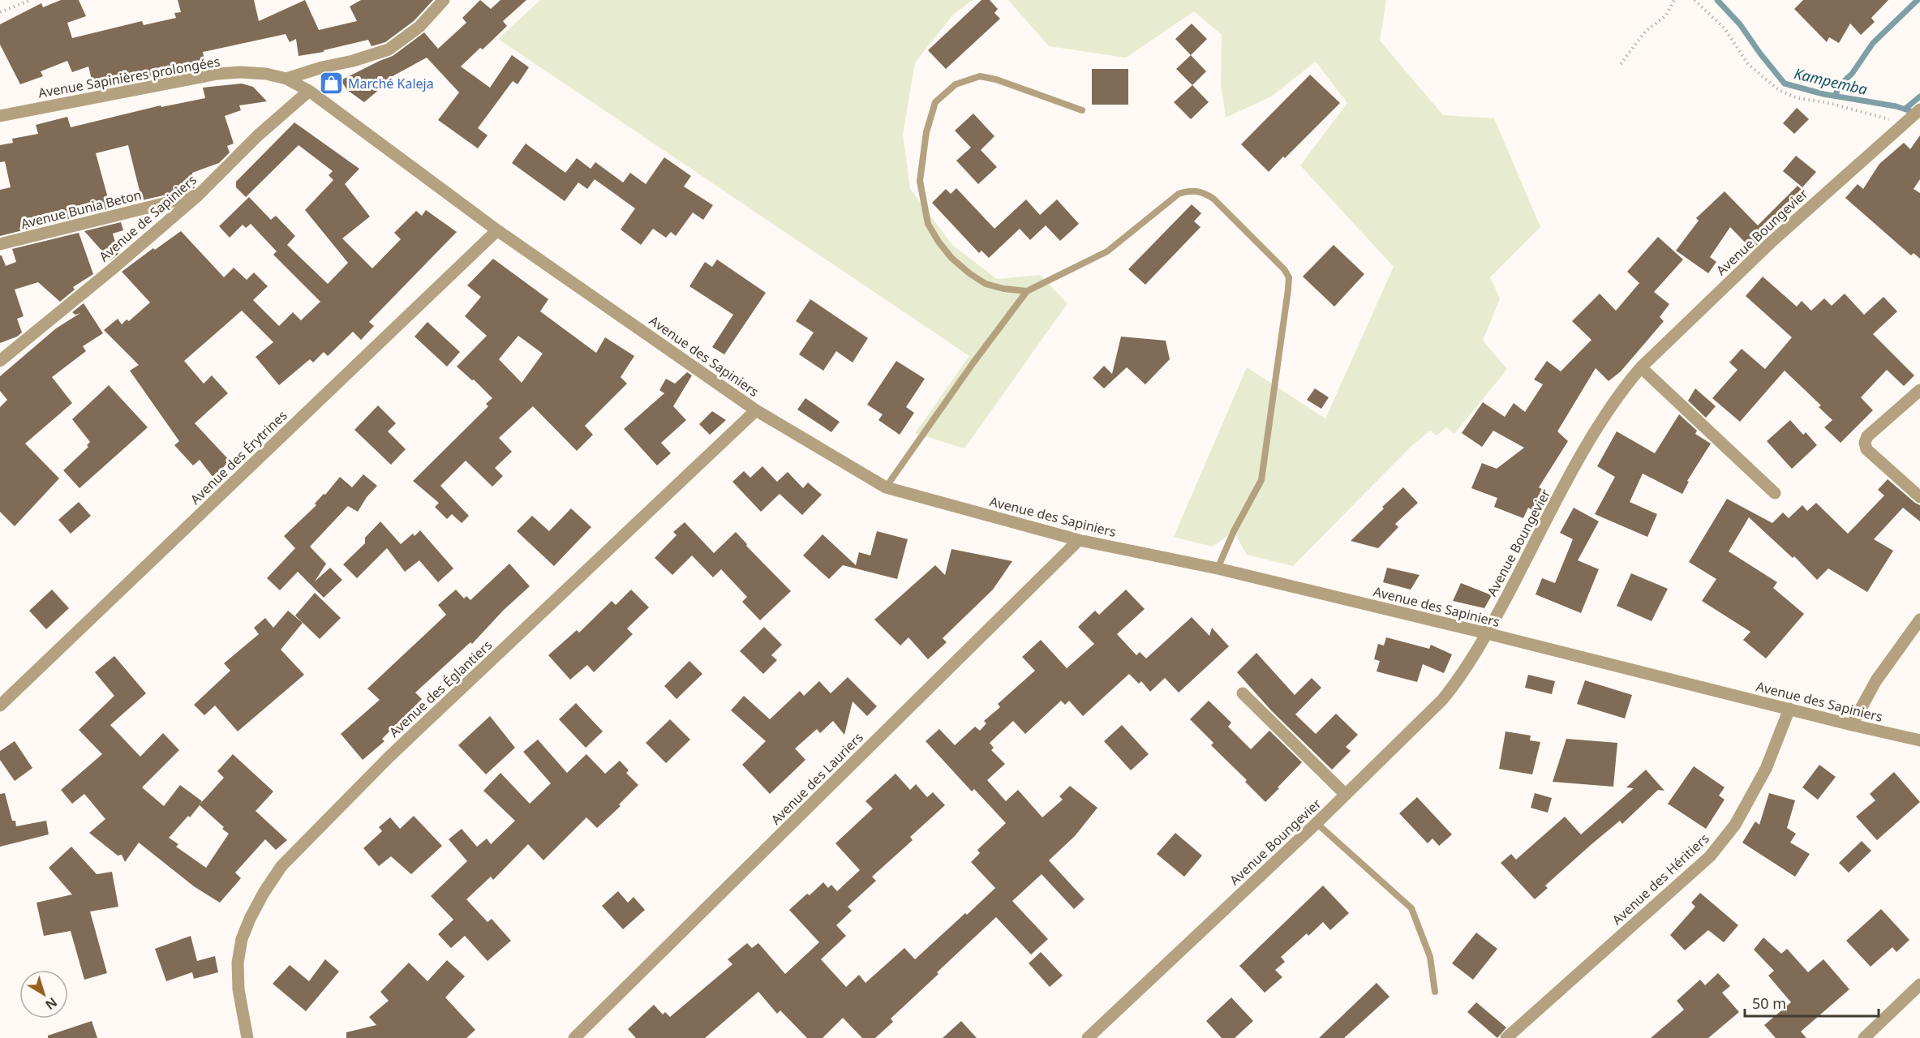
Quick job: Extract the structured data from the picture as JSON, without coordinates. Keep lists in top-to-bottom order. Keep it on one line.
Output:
{"streets":{"street":["Avenue Sapinières prolongées","Avenue Bunia Beton","Avenue de Sapiniers","Avenue Boungevier","Avenue des Sapiniers","Avenue des Érytrines","Avenue des Églantiers","Avenue des Lauriers","Avenue des Héritiers"]},"crossings":[["Avenue Sapinières prolongées","Avenue des Sapiniers"],["Avenue Bunia Beton","Avenue de Sapiniers"],["Avenue de Sapiniers","Avenue des Sapiniers"],["Avenue Boungevier","Avenue des Sapiniers"],["Avenue des Sapiniers","Avenue des Érytrines"],["Avenue des Sapiniers","Avenue des Églantiers"],["Avenue des Sapiniers","Avenue des Lauriers"],["Avenue des Sapiniers","Avenue des Héritiers"]],"water":["Kampemba"],"places":{"shop":["Marché Kaleja"]},"scale_bar":"50 m","north":"bottom right"}
